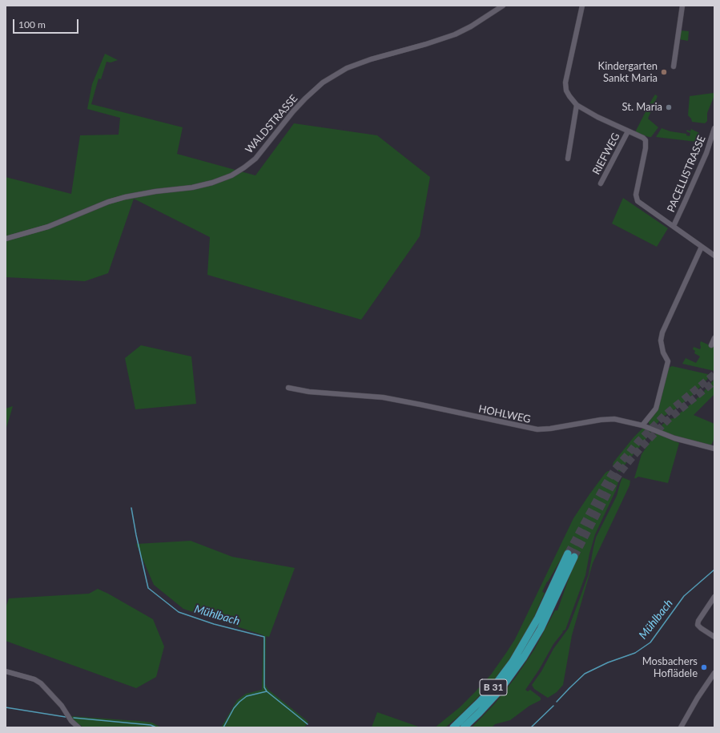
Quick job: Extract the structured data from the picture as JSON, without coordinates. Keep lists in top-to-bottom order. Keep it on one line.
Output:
{"streets":{"highway":["B 31"],"street":["WALDSTRASSE","RIEFWEG","PACELLISTRASSE","HOHLWEG"]},"water":["Mühlbach"],"places":["Kindergarten Sankt Maria","St. Maria","Mosbachers Hoflädele"],"scale_bar":"100 m"}
